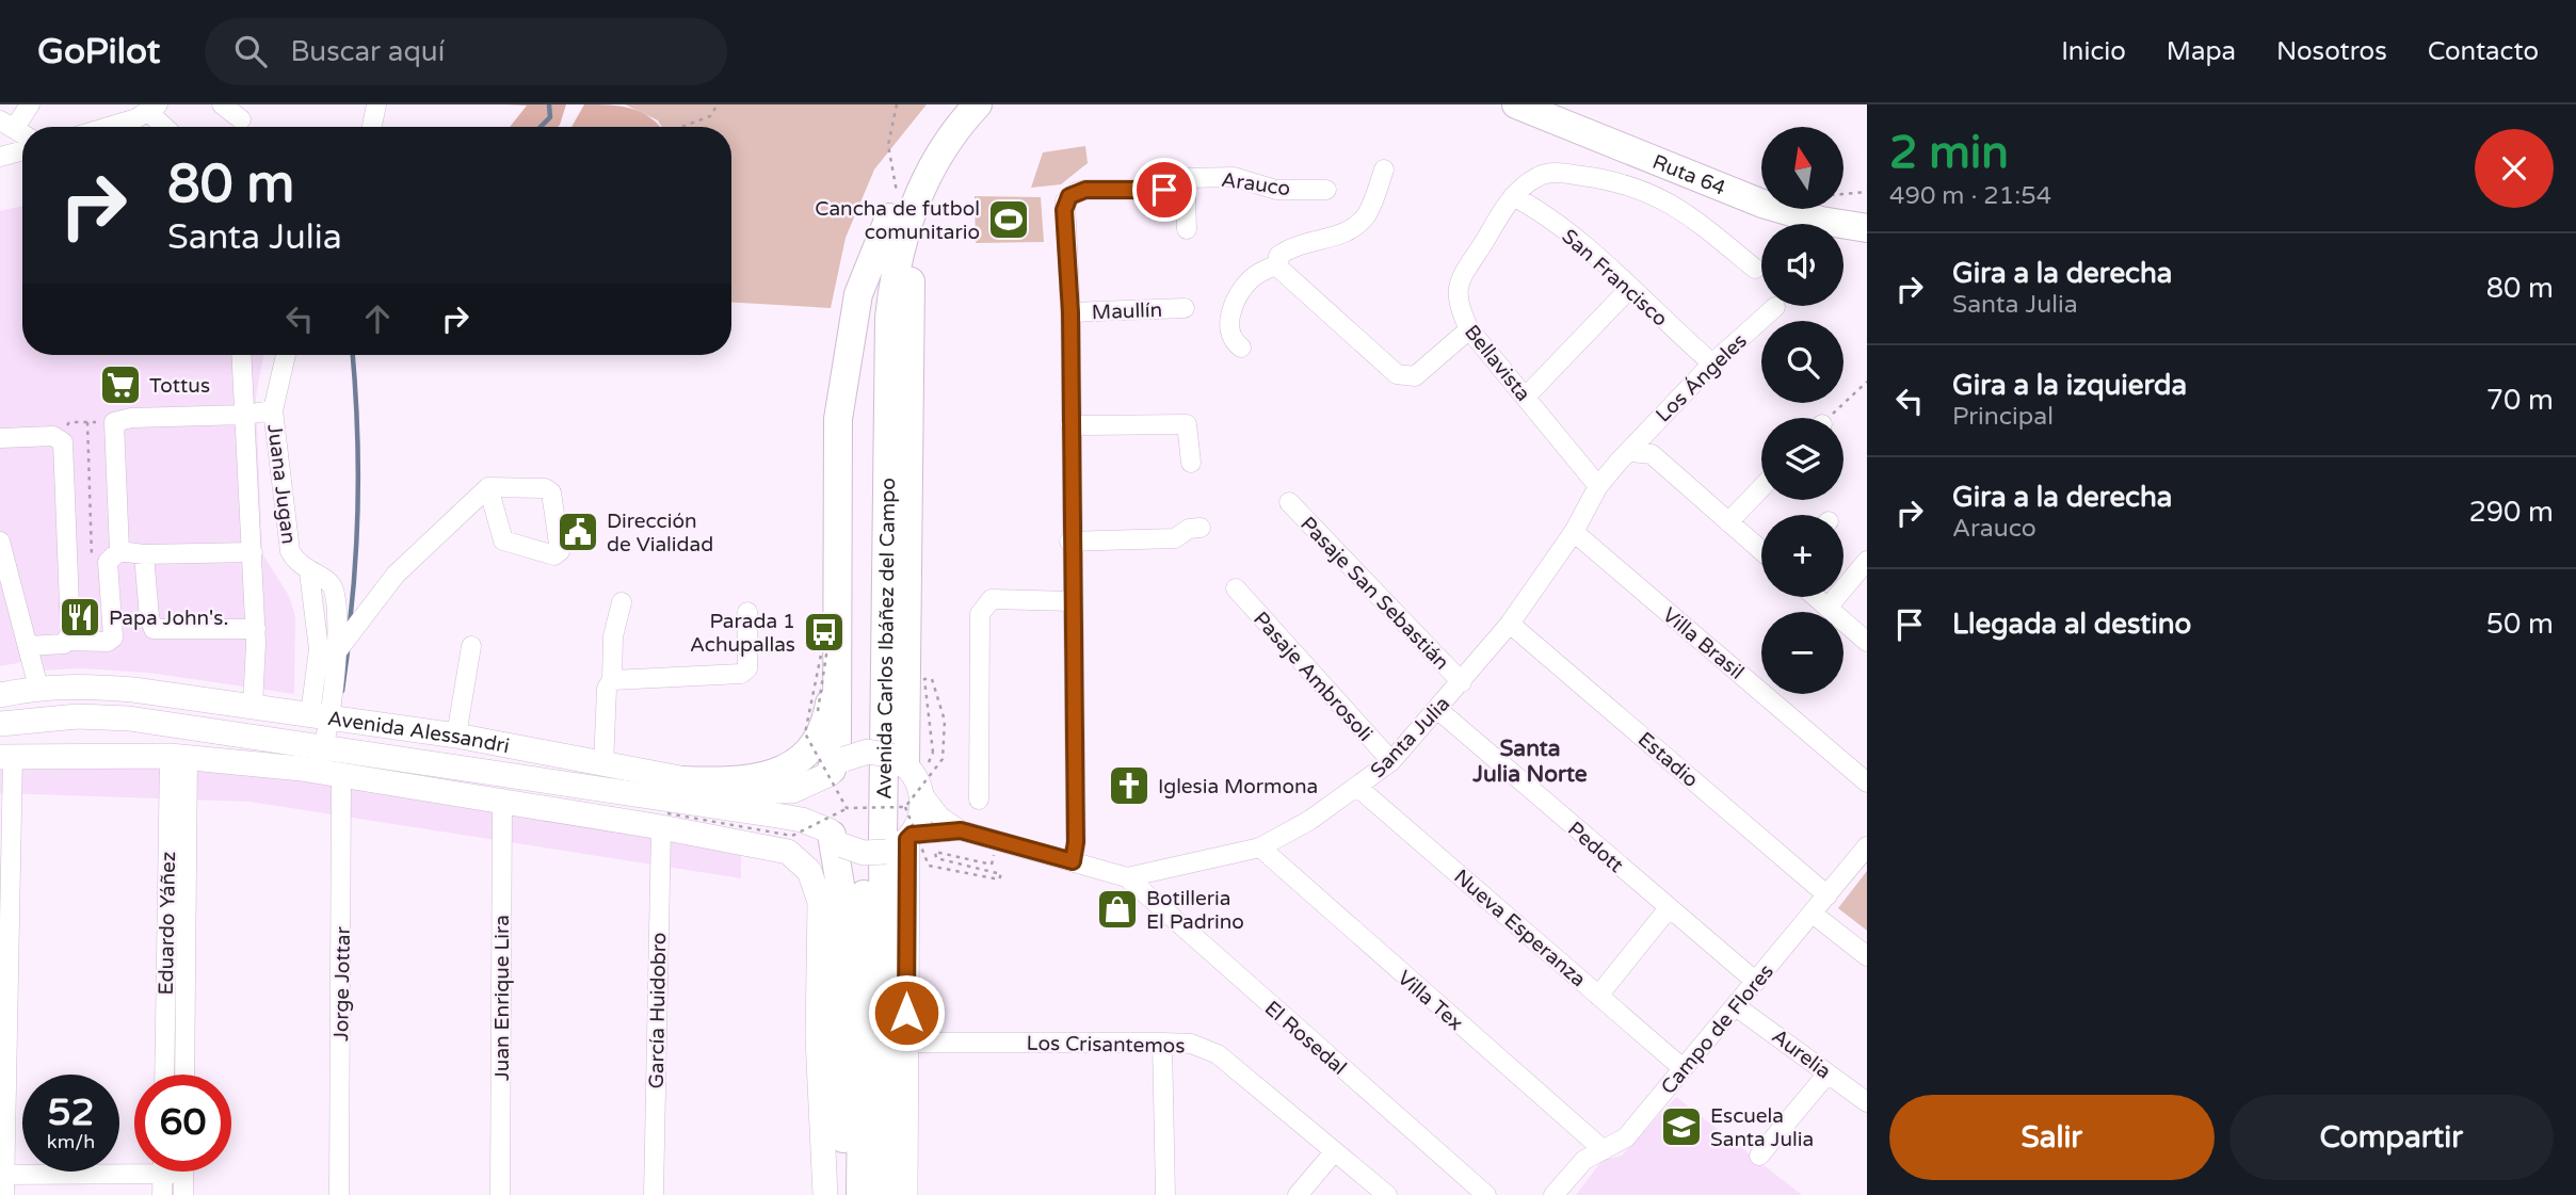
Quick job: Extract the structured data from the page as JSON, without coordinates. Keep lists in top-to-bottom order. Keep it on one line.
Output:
{"streets":{"highway":["Ruta 64","Avenida Carlos Ibáñez del Campo"],"main road":["Avenida Alessandri"],"street":["Arauco","San Francisco","Maullín","Bellavista","Los Ángeles","Juana Jugan","Pasaje San Sebastián","Villa Brasil","Pasaje Ambrosoli","Santa Julia","Estadio","Pedott","Eduardo Yáñez","Nueva Esperanza","Jorge Jottar","Juan Enrique Lira","Villa Tex","García Huidobro","Campo de Flores","El Rosedal","Los Crisantemos","Aurelia"]},"crossings":[["Arauco","Maullín"],["San Francisco","Bellavista"],["San Francisco","Los Ángeles"],["Bellavista","Santa Julia"],["Los Ángeles","Santa Julia"],["Pasaje San Sebastián","Santa Julia"],["Villa Brasil","Santa Julia"],["Pasaje Ambrosoli","Santa Julia"],["Avenida Alessandri","Santa Julia"],["Santa Julia","Estadio"],["Santa Julia","Pedott"],["Santa Julia","Nueva Esperanza"],["Santa Julia","Villa Tex"],["Santa Julia","El Rosedal"],["Estadio","Campo de Flores"],["Pedott","Campo de Flores"],["Nueva Esperanza","Campo de Flores"],["Villa Tex","Campo de Flores"],["Campo de Flores","Aurelia"]],"districts":["Santa Julia Norte"],"places":{"sports":["Cancha de futbol comunitario"],"supermarket":["Tottus"],"public building":["Dirección de Vialidad"],"restaurant":["Papa John's."],"bus stop":["Parada 1 Achupallas"],"church":["Iglesia Mormona"],"shop":["Botilleria El Padrino"],"school or university":["Escuela Santa Julia"]},"north":"top","page":{"header":"GoPilot","search":"Buscar aquí","nav":["Inicio","Mapa","Nosotros","Contacto"],"heading":["2 min","490 m · 21:54"],"map_buttons":["+","−"],"turn":["80 m","Santa Julia"],"list":[{"name":"Gira a la derecha","note":"Santa Julia","value":"80 m"},{"name":"Gira a la izquierda","note":"Principal","value":"70 m"},{"name":"Gira a la derecha","note":"Arauco","value":"290 m"},{"name":"Llegada al destino","value":"50 m"}],"speed":"52 km/h","limit":"60","buttons":["Salir","Compartir"]}}
